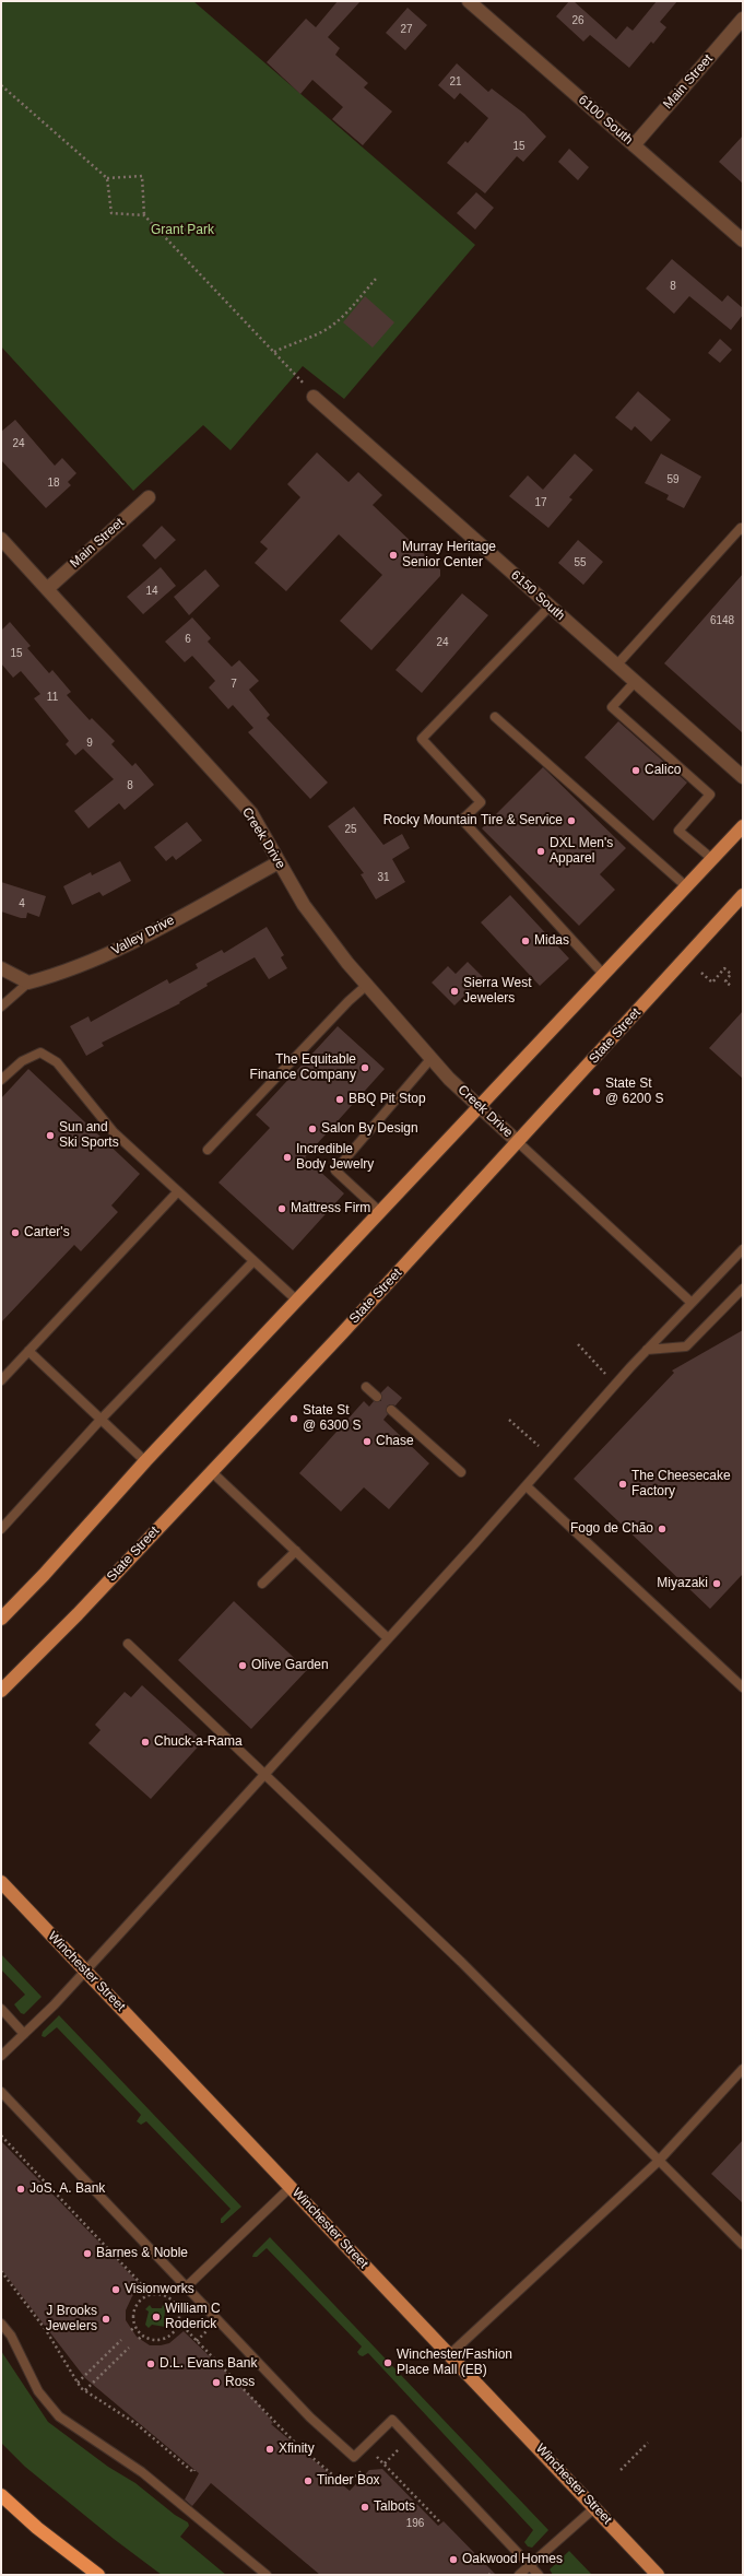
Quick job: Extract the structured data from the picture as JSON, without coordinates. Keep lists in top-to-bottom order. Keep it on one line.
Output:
{"streets":{"main road":["State Street","Winchester Street"],"street":["Main Street","6100 South","6150 South","Creek Drive","Valley Drive"]},"crossings":[["Main Street","6100 South"],["Main Street","Creek Drive"],["Creek Drive","Valley Drive"],["Creek Drive","State Street"]],"parks":["Grant Park"],"places":["Murray Heritage Senior Center","Calico","Rocky Mountain Tire & Service","DXL Men's Apparel","Midas","Sierra West Jewelers","The Equitable Finance Company","State St @ 6200 S","BBQ Pit Stop","Salon By Design","Sun and Ski Sports","Incredible Body Jewelry","Mattress Firm","Carter's","State St @ 6300 S","Chase","The Cheesecake Factory","Fogo de Chão","Miyazaki","Olive Garden","Chuck-a-Rama","JoS. A. Bank","Barnes & Noble","Visionworks","William C Roderick","J Brooks Jewelers","Winchester/Fashion Place Mall (EB)","D.L. Evans Bank","Ross","Xfinity","Tinder Box","Talbots","Oakwood Homes"],"house_numbers":["26","27","21","15","8","24","59","18","17","55","14","6148","6","24","15","7","11","9","8","25","31","4","196"]}
